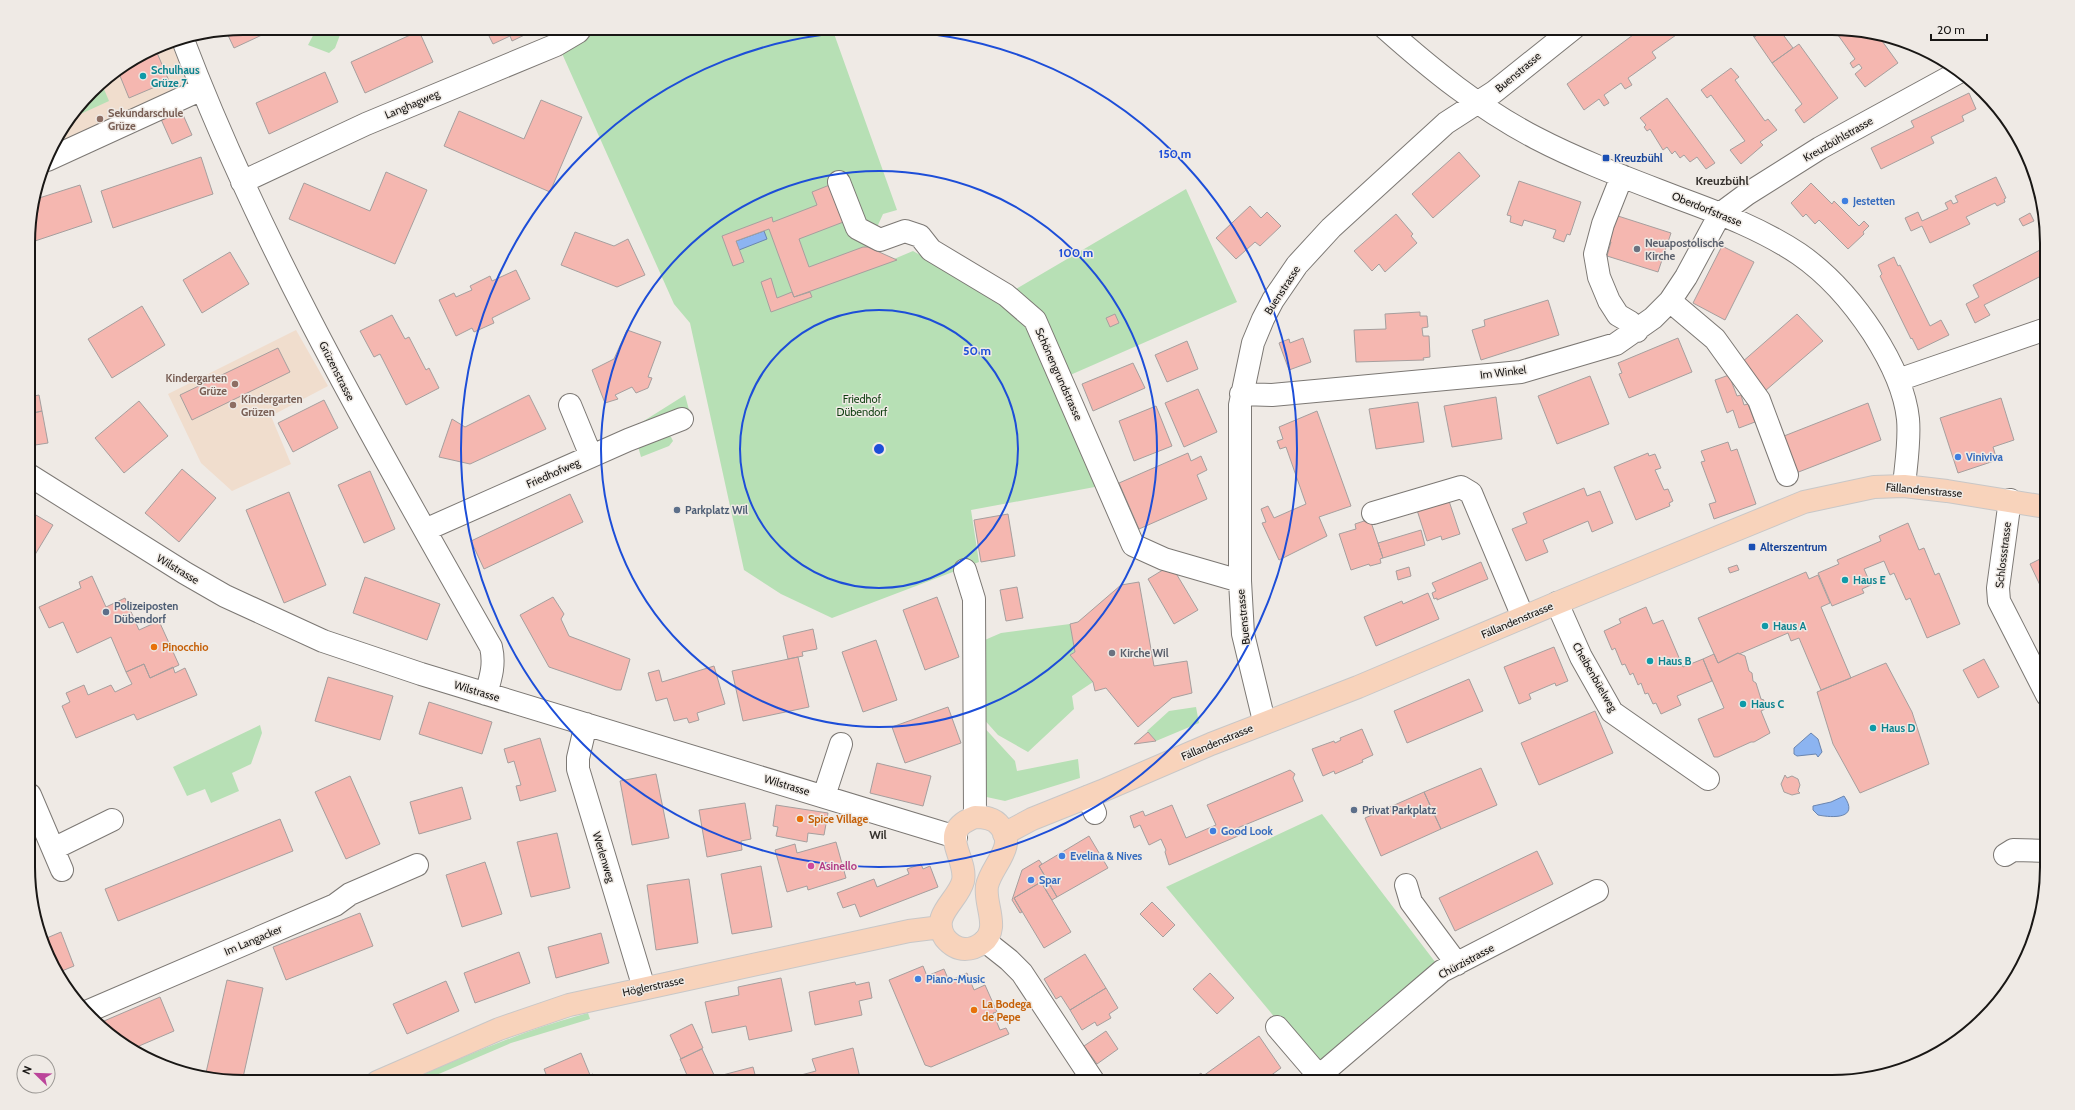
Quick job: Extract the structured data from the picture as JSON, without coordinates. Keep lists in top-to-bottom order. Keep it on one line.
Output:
{"streets":{"main road":["Fällandenstrasse","Höglerstrasse"],"street":["Buenstrasse","Langhagweg","Kreuzbühlstrasse","Oberdorfstrasse","Grüzenstrasse","Im Winkel","Schönengrundstrasse","Friedhofweg","Schlossstrasse","Wilstrasse","Cheibenbüelweg","Werlenweg","Im Langacker","Chürzistrasse"]},"crossings":[["Buenstrasse","Oberdorfstrasse"],["Buenstrasse","Im Winkel"],["Buenstrasse","Schönengrundstrasse"],["Buenstrasse","Fällandenstrasse"],["Langhagweg","Grüzenstrasse"],["Kreuzbühlstrasse","Oberdorfstrasse"],["Kreuzbühlstrasse","Im Winkel"],["Oberdorfstrasse","Im Winkel"],["Oberdorfstrasse","Fällandenstrasse"],["Grüzenstrasse","Friedhofweg"],["Grüzenstrasse","Wilstrasse"],["Fällandenstrasse","Schlossstrasse"],["Fällandenstrasse","Cheibenbüelweg"],["Wilstrasse","Werlenweg"],["Werlenweg","Höglerstrasse"]],"districts":["Kreuzbühl","Wil"],"parks":["Friedhof Dübendorf"],"places":{"other":["Schulhaus Grüze 7","Sekundarschule Grüze","Jestetten","Neuapostolische Kirche","Kindergarten Grüze","Kindergarten Grüzen","Viniviva","Parkplatz Wil","Haus E","Polizeiposten Dübendorf","Haus A","Pinocchio","Kirche Wil","Haus B","Haus C","Haus D","Privat Parkplatz","Spice Village","Good Look","Evelina & Nives","Asinello","Spar","Piano-Music","La Bodega de Pepe"],"transit":["Kreuzbühl","Alterszentrum"]},"scale_bar":"20 m","north":"top left","rings":["150 m","100 m","50 m"]}
